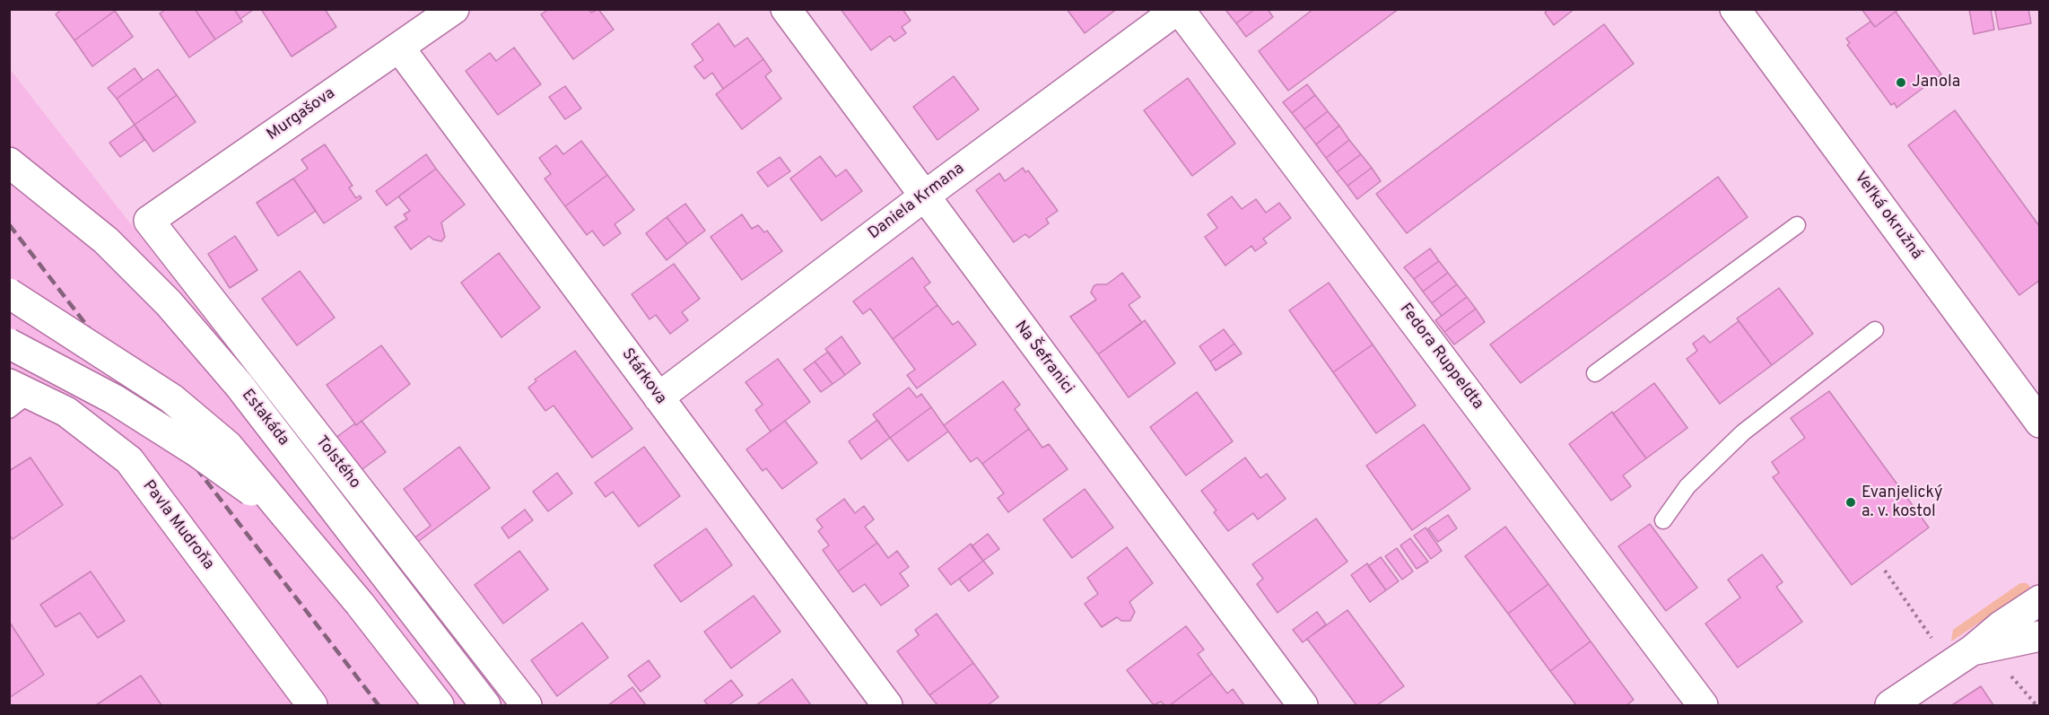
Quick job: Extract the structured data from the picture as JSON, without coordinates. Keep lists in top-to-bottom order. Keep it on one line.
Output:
{"streets":{"street":["Murgašova","Daniela Krmana","Veľká okružná","Fedora Ruppeldta","Na Šefranici","Stárkova","Estakáda","Tolstého","Pavla Mudroňa"]},"crossings":[["Murgašova","Stárkova"],["Murgašova","Tolstého"],["Daniela Krmana","Fedora Ruppeldta"],["Daniela Krmana","Na Šefranici"],["Daniela Krmana","Stárkova"]],"places":["Janola","Evanjelický a. v. kostol"]}
